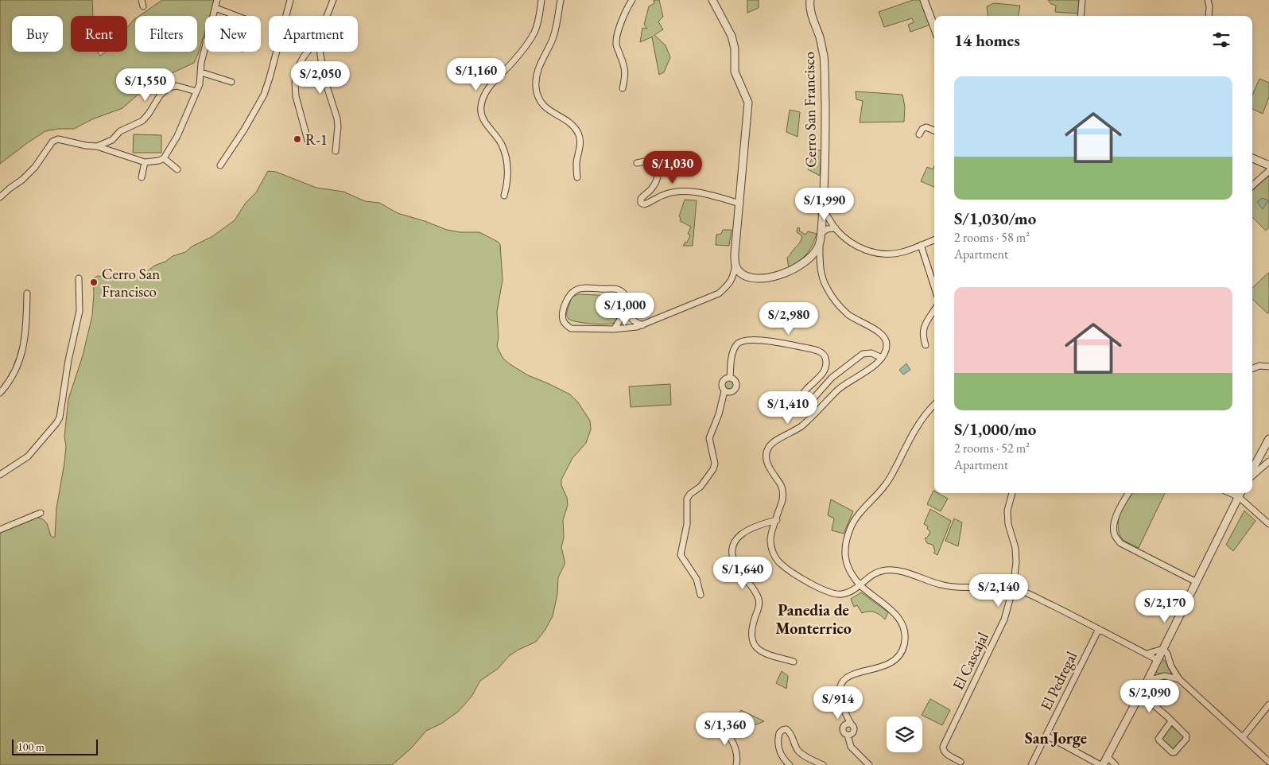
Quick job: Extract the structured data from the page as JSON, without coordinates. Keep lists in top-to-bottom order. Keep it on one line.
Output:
{"streets":{"street":["Cerro San Francisco","El Cascajal","El Pedregal"]},"districts":["Panedia de Monterrico","San Jorge"],"places":["R-1","Cerro San Francisco"],"scale_bar":"100 m","page":{"chip":["Buy","Rent","Filters","New","Apartment"],"heading":"14 homes","price":["S/1,160","S/2,050","S/1,550","S/1,030","S/1,990","S/1,000","S/2,980","S/1,410","S/1,640","S/2,140","S/2,170","S/2,090","S/914","S/1,360"],"list":[{"name":"S/1,030/mo","note":"2 rooms · 58 m² · Apartment"},{"name":"S/1,000/mo","note":"2 rooms · 52 m² · Apartment"}],"scale":"100 m"}}
